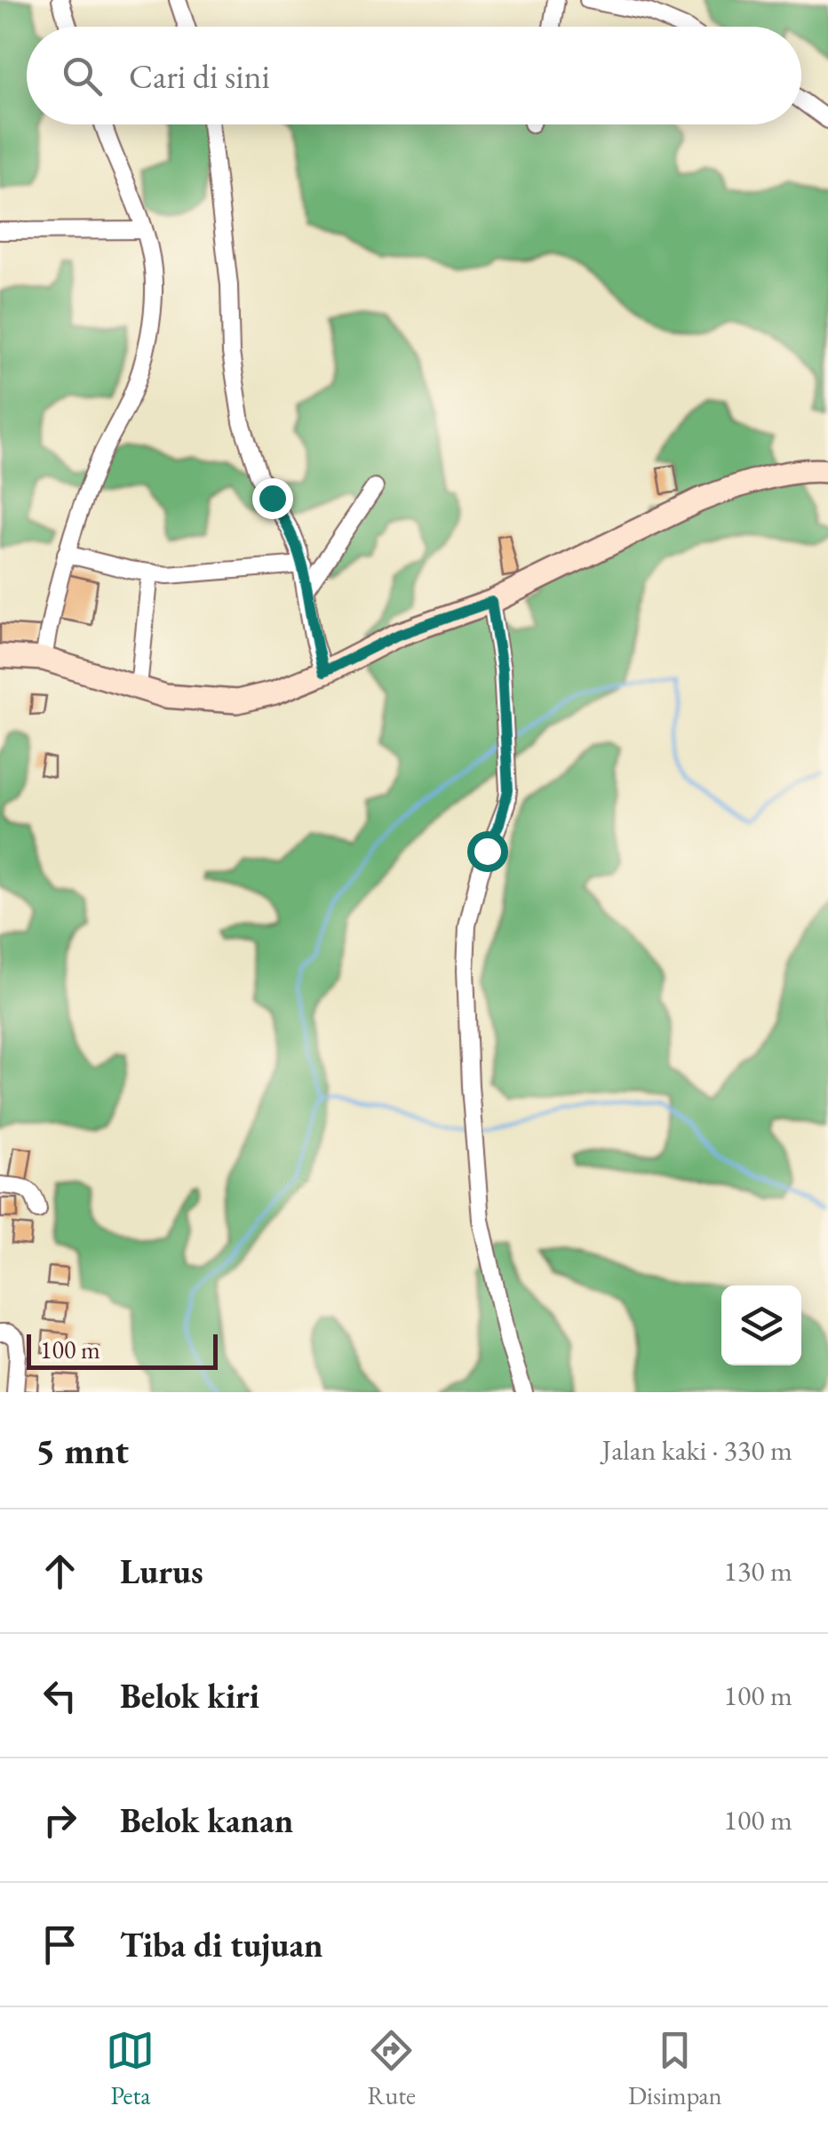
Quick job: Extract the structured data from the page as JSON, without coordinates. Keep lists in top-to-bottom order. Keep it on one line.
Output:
{"scale_bar":"100 m","page":{"search":"Cari di sini","scale":"100 m","heading":["5 mnt","Jalan kaki · 330 m"],"list":[["Lurus","130 m"],["Belok kiri","100 m"],["Belok kanan","100 m"],"Tiba di tujuan"],"nav":["Peta","Rute","Disimpan"]}}
